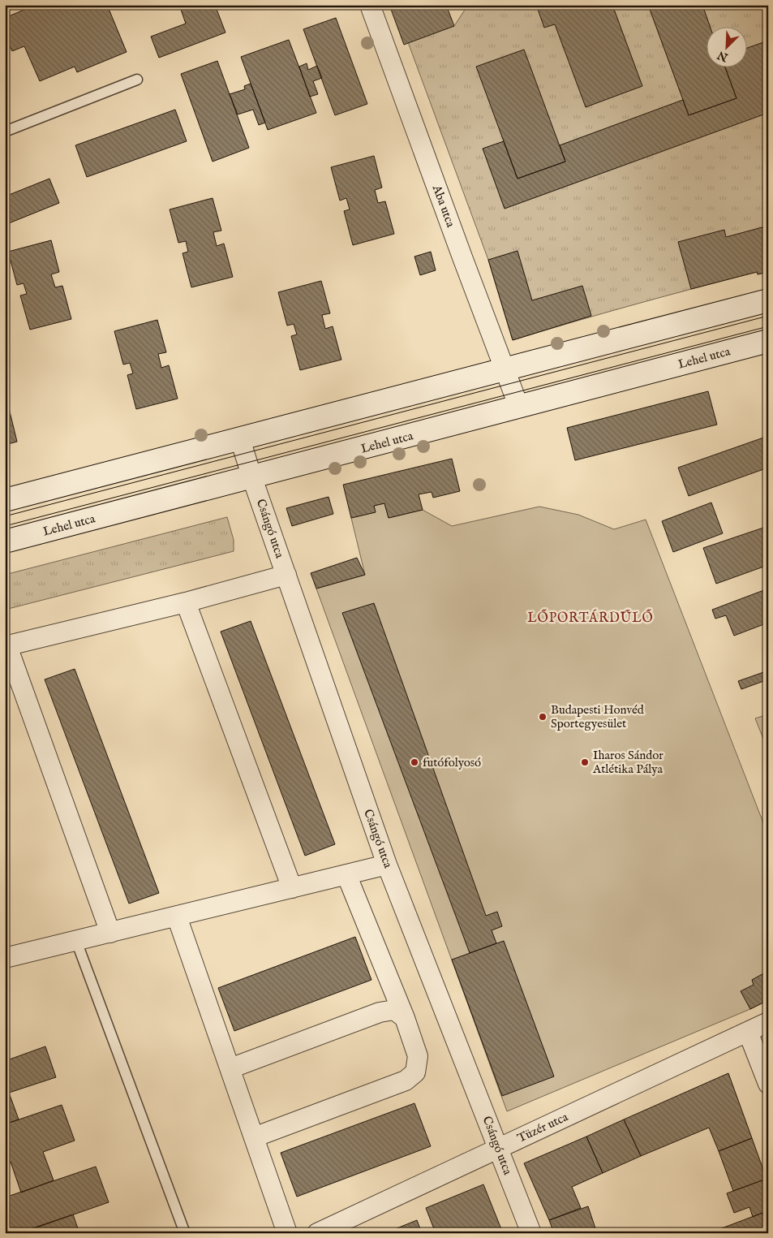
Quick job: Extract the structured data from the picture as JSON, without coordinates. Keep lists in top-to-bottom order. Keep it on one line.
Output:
{"streets":{"main road":["Lehel utca"],"street":["Aba utca","Csángó utca","Tüzér utca"]},"crossings":[["Aba utca","Lehel utca"],["Lehel utca","Csángó utca"],["Csángó utca","Tüzér utca"]],"districts":["LŐPORTÁRDŰLŐ"],"places":["Budapesti Honvéd Sportegyesület","futófolyosó","Iharos Sándor Atlétika Pálya"],"north":"bottom left"}
